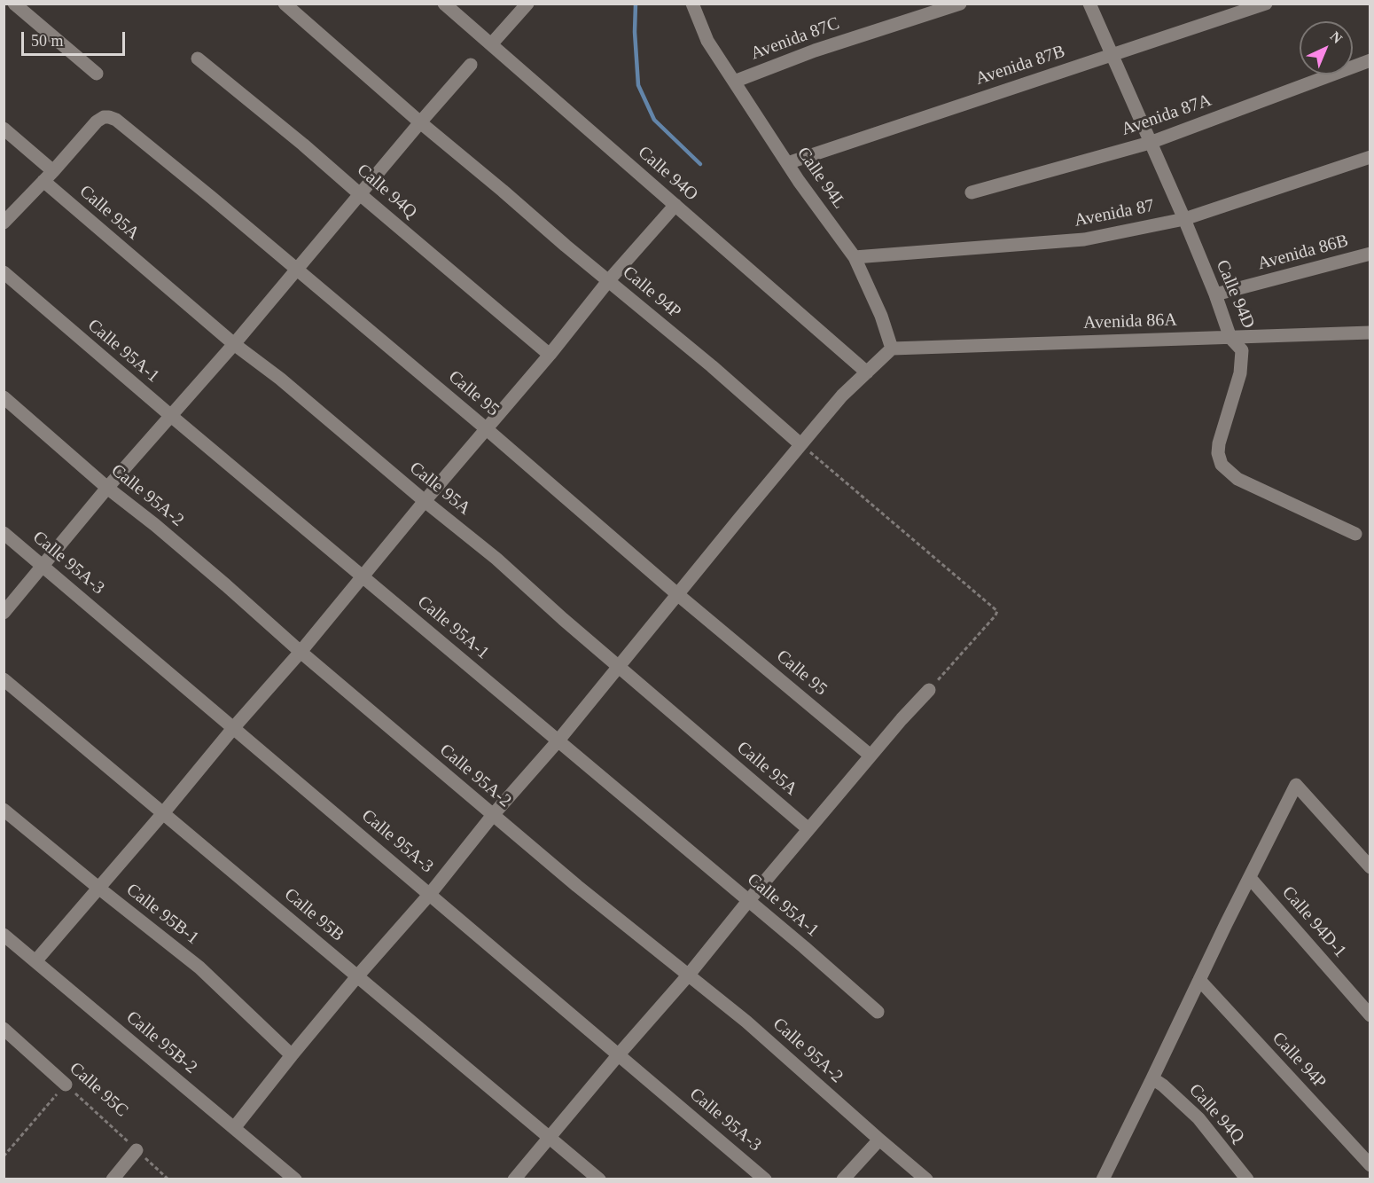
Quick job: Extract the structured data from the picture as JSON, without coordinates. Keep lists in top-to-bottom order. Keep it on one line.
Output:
{"streets":{"street":["Avenida 87C","Avenida 87B","Avenida 87A","Calle 94O","Calle 94L","Calle 94Q","Calle 95A","Avenida 87","Avenida 86B","Calle 94P","Calle 94D","Avenida 86A","Calle 95A-1","Calle 95","Calle 95A-2","Calle 95A-3","Calle 95B-1","Calle 95B","Calle 94D-1","Calle 95B-2","Calle 95C"]},"crossings":[["Avenida 87C","Calle 94L"],["Avenida 87B","Calle 94L"],["Avenida 87B","Calle 94D"],["Avenida 87A","Calle 94D"],["Calle 94L","Avenida 87"],["Calle 94L","Avenida 86A"],["Calle 95A","Calle 95"],["Avenida 87","Calle 94D"],["Avenida 86B","Calle 94D"],["Calle 94D","Avenida 86A"]],"scale_bar":"50 m","north":"top right"}
